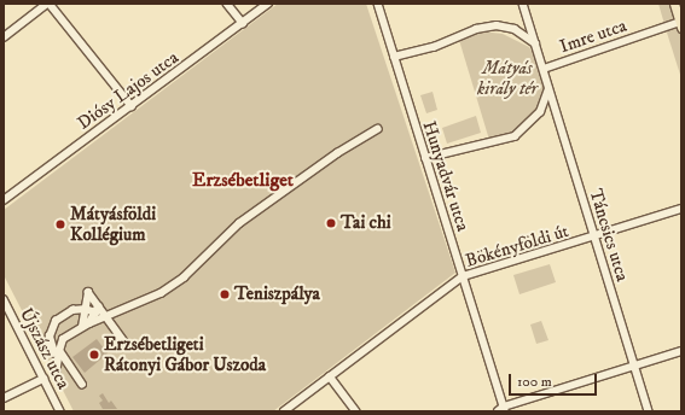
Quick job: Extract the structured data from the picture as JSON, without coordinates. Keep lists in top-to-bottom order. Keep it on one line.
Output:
{"streets":{"street":["Imre utca","Diósy Lajos utca","Hunyadvár utca","Táncsics utca","Bökényföldi út","Újszász utca"]},"crossings":[["Imre utca","Táncsics utca"],["Hunyadvár utca","Bökényföldi út"],["Táncsics utca","Bökényföldi út"]],"districts":["Erzsébetliget"],"parks":["Mátyás király tér"],"places":["Tai chi","Mátyásföldi Kollégium","Teniszpálya","Erzsébetligeti Rátonyi Gábor Uszoda"],"scale_bar":"100 m"}
